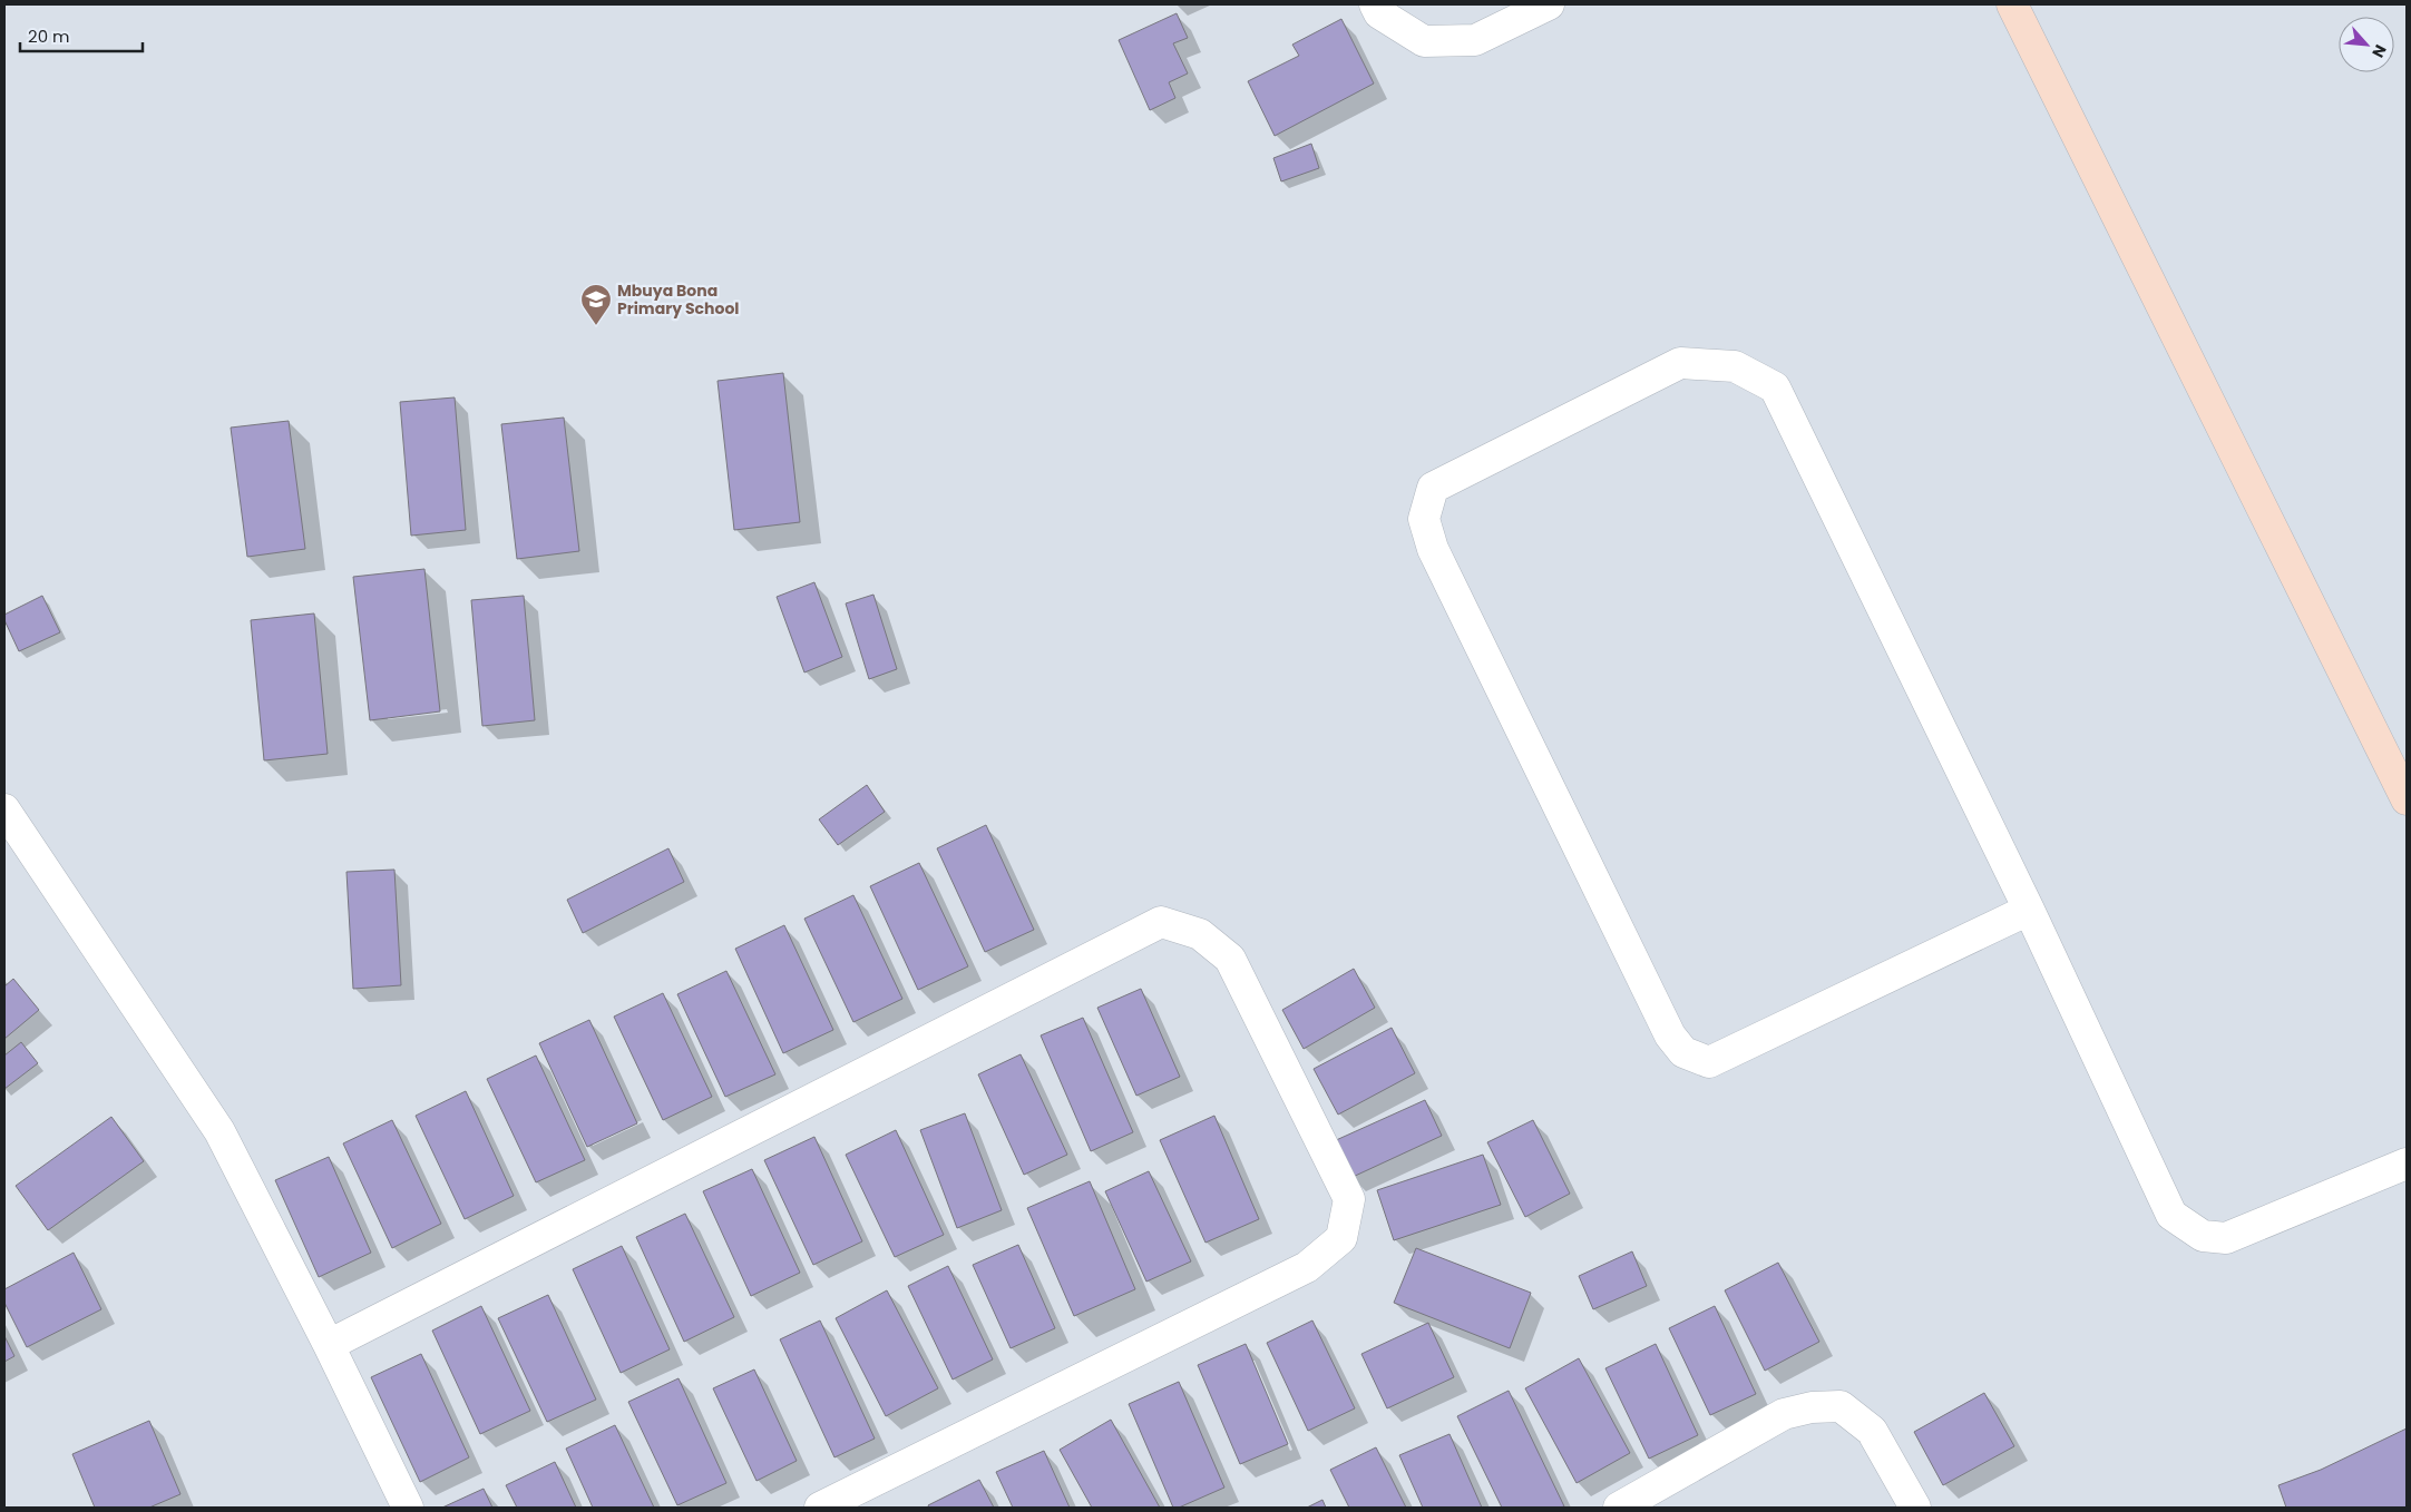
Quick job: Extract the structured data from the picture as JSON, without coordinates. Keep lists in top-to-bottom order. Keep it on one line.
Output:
{"places":{"school or university":["Mbuya Bona Primary School"]},"scale_bar":"20 m","north":"bottom right"}
